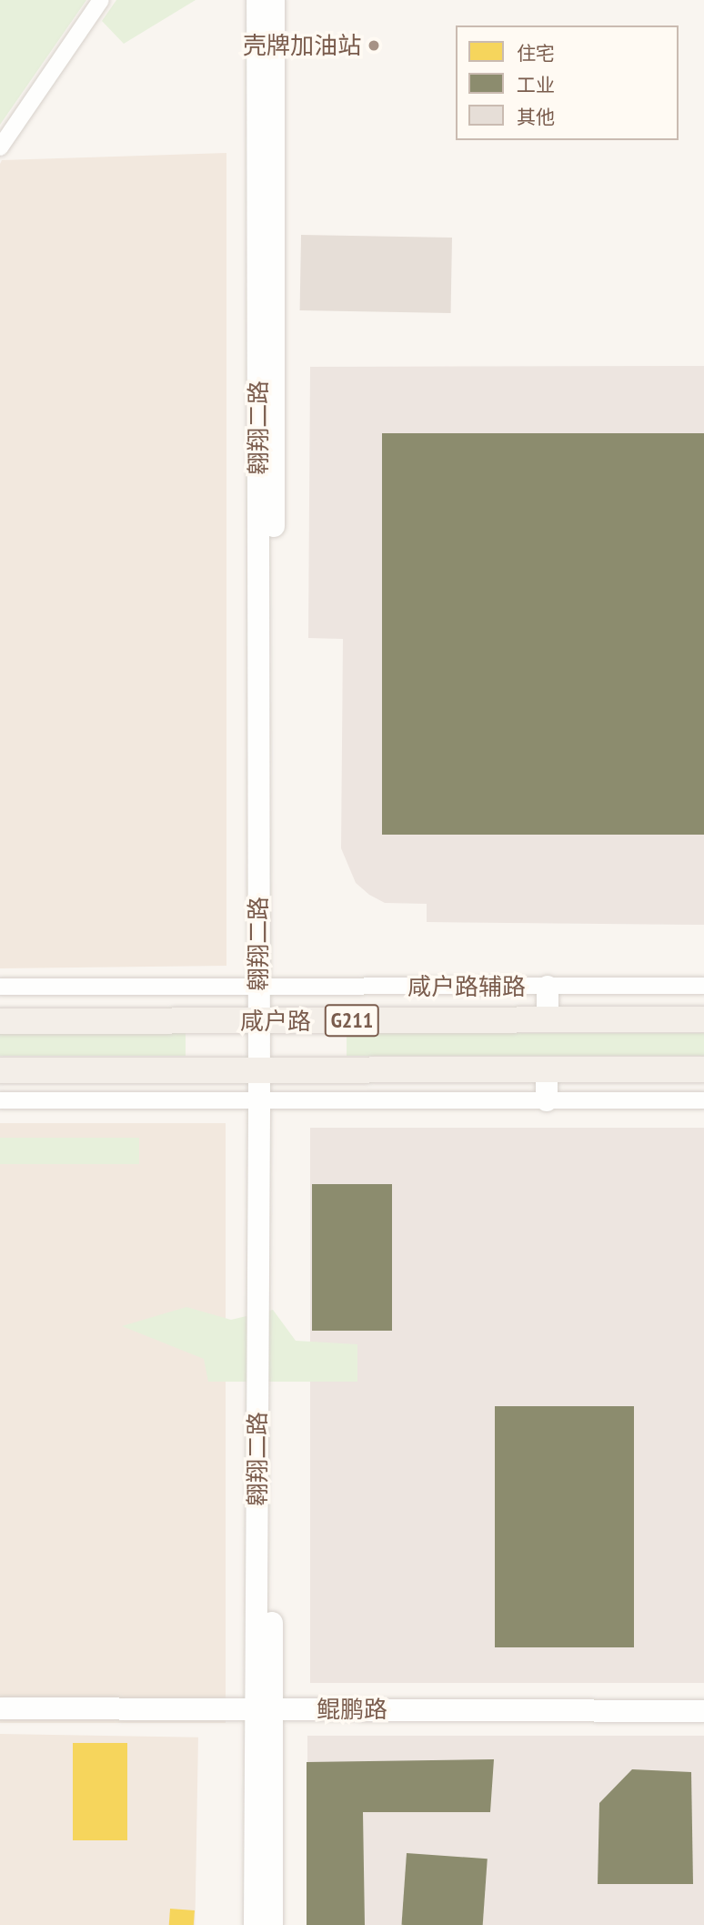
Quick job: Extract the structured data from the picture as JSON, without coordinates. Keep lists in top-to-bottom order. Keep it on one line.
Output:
{"streets":{"main road":["G211","咸户路"],"street":["翱翔二路","咸户路辅路","鲲鹏路"]},"crossings":[["翱翔二路","咸户路辅路"],["翱翔二路","咸户路"],["翱翔二路","鲲鹏路"]],"places":["壳牌加油站"],"legend":["住宅","工业","其他"]}
